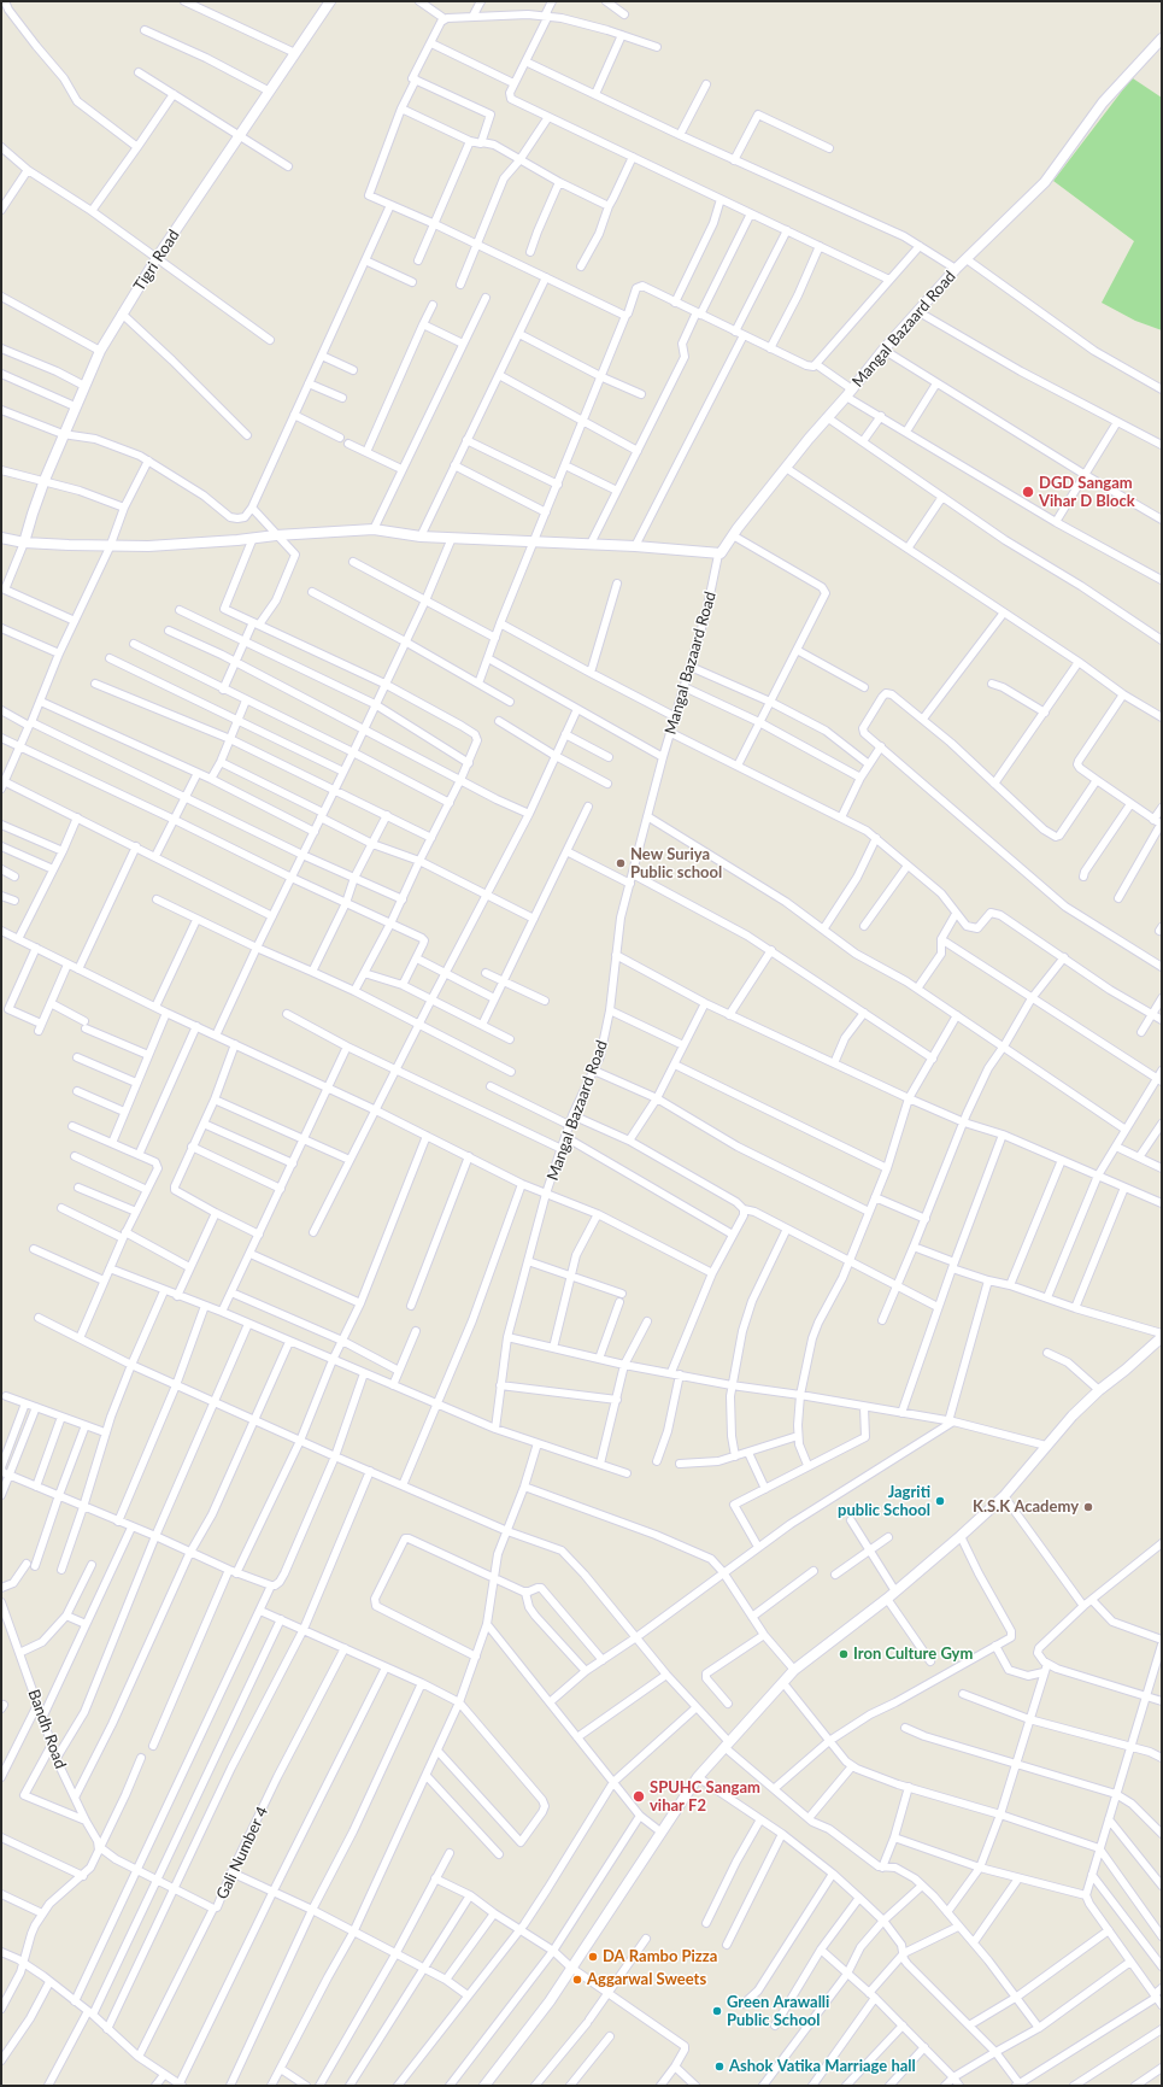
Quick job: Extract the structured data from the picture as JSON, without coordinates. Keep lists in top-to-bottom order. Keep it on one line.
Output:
{"streets":{"street":["Tigri Road","Mangal Bazaard Road","Bandh Road","Gali Number 4"]},"places":["DGD Sangam Vihar D Block","New Suriya Public school","Jagriti public School","K.S.K Academy","Iron Culture Gym","SPUHC Sangam vihar F2","DA Rambo Pizza","Aggarwal Sweets","Green Arawalli Public School","Ashok Vatika Marriage hall"]}
